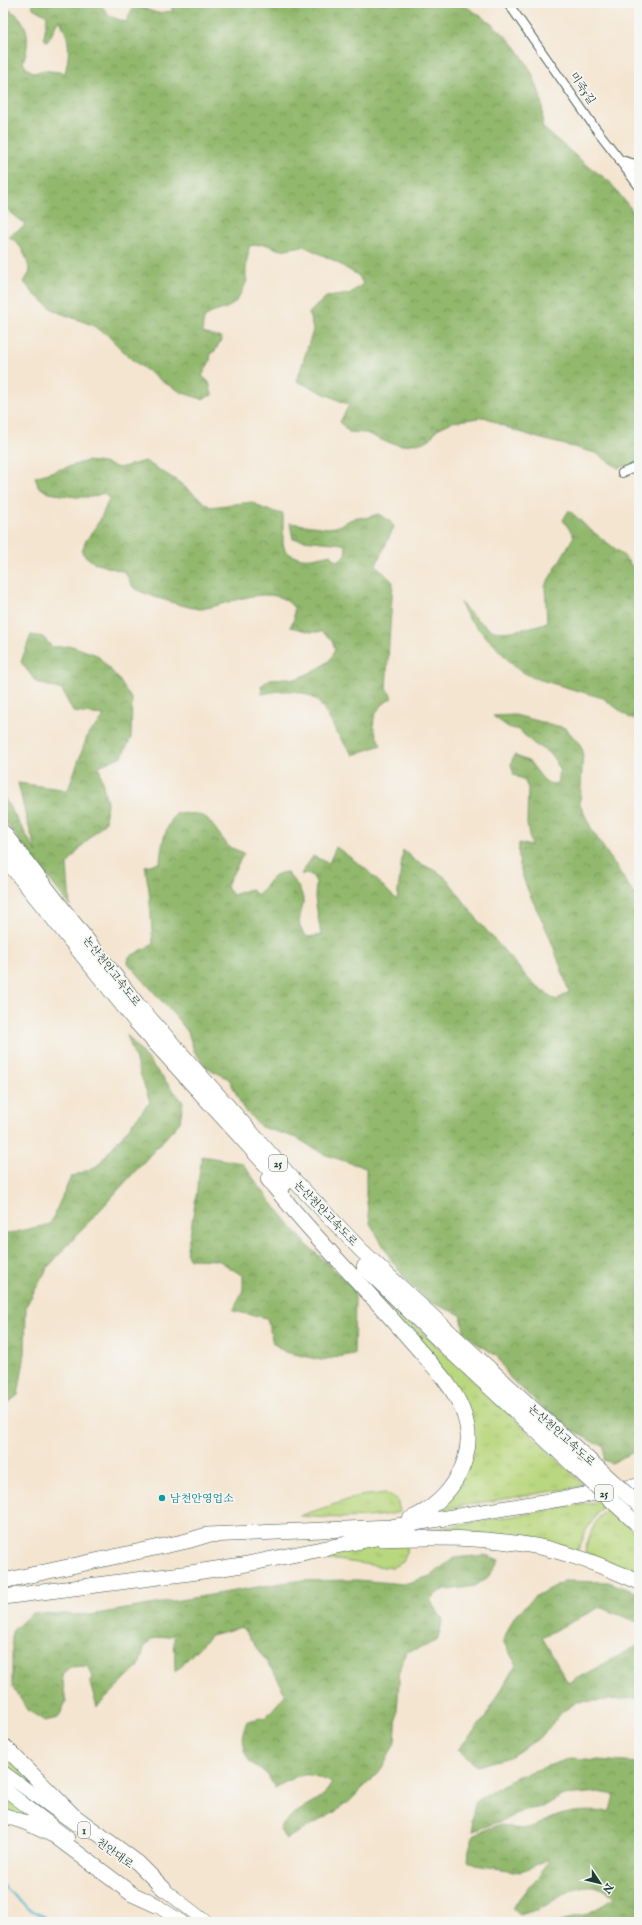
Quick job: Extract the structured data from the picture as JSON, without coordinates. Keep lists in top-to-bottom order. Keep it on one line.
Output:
{"streets":{"highway":["논산천안고속도로","25"],"main road":["1","천안대로"],"street":["미죽5길"]},"places":["남천안영업소"],"north":"bottom right"}
